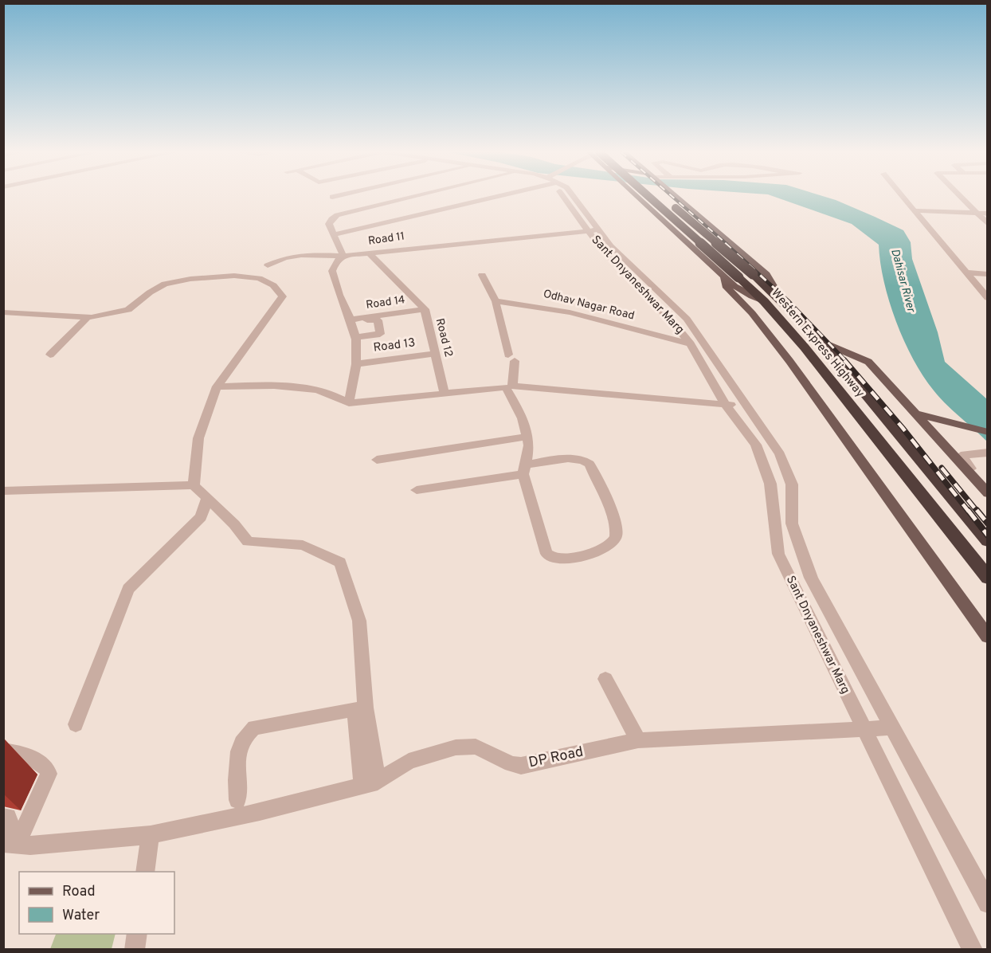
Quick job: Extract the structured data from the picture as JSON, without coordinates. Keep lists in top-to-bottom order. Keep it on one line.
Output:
{"streets":{"highway":["Western Express Highway"],"street":["Road 11","Sant Dnyaneshwar Marg","Road 14","Odhav Nagar Road","Road 12","Road 13","DP Road"]},"crossings":[["Road 11","Sant Dnyaneshwar Marg"],["Road 11","Road 12"],["Sant Dnyaneshwar Marg","Odhav Nagar Road"],["Sant Dnyaneshwar Marg","DP Road"],["Road 14","Road 12"],["Road 12","Road 13"]],"water":["Dahisar River"],"legend":["Road","Water"]}
